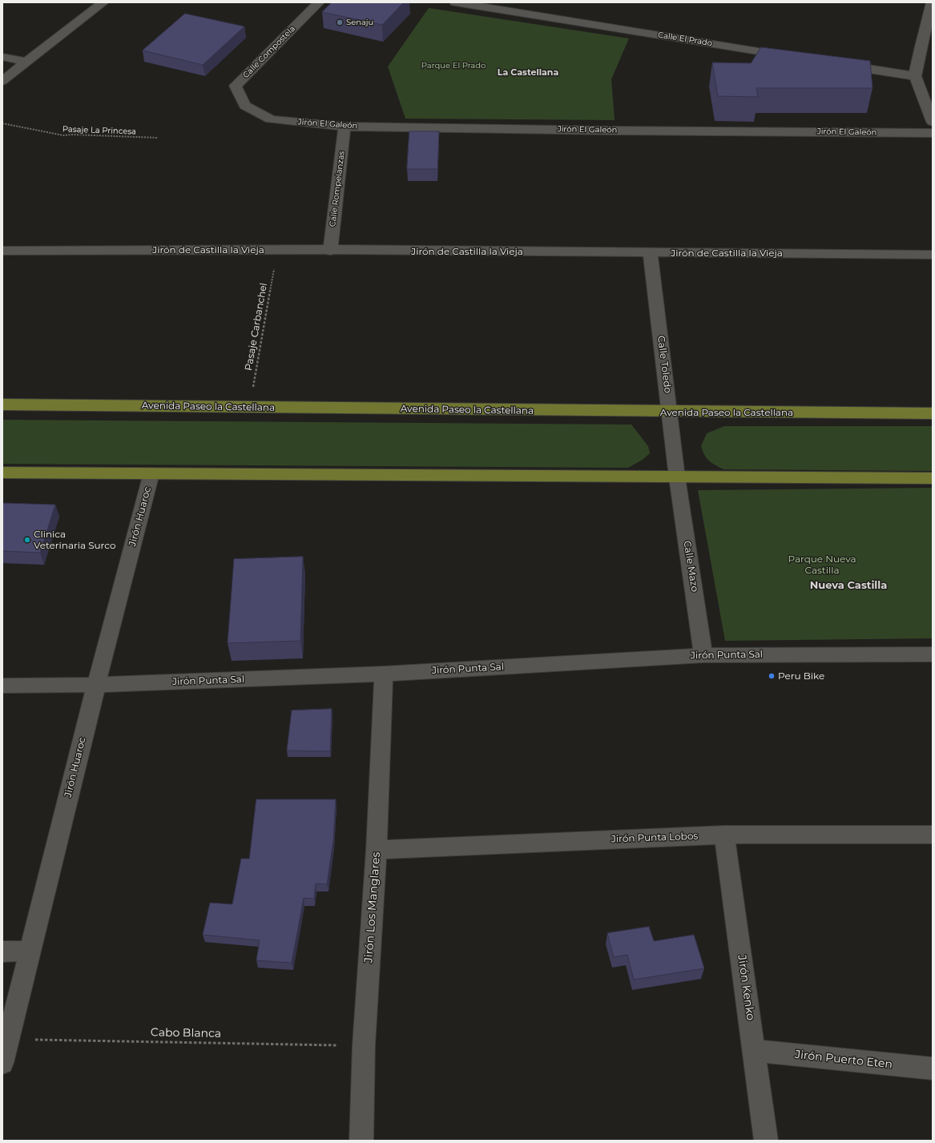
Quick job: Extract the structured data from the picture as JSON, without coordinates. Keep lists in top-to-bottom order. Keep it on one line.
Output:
{"streets":{"main road":["Avenida Paseo la Castellana"],"street":["Calle El Prado","Calle Compostela","Jirón El Galeón","Calle Rompelanzas","Jirón de Castilla la Vieja","Calle Toledo","Jirón Huaroc","Calle Mazo","Jirón Punta Sal","Jirón Punta Lobos","Jirón Los Manglares","Jirón Kenko","Jirón Puerto Eten"],"path":["Pasaje La Princesa","Pasaje Carbanchel","Cabo Blanca"]},"crossings":[["Calle Compostela","Jirón El Galeón"],["Jirón El Galeón","Calle Rompelanzas"],["Calle Rompelanzas","Jirón de Castilla la Vieja"],["Jirón de Castilla la Vieja","Pasaje Carbanchel"],["Jirón de Castilla la Vieja","Calle Toledo"],["Pasaje Carbanchel","Avenida Paseo la Castellana"],["Calle Toledo","Avenida Paseo la Castellana"],["Calle Toledo","Calle Mazo"],["Jirón Huaroc","Jirón Punta Sal"],["Jirón Huaroc","Cabo Blanca"],["Calle Mazo","Jirón Punta Sal"],["Jirón Punta Sal","Jirón Los Manglares"],["Jirón Punta Lobos","Jirón Los Manglares"],["Jirón Punta Lobos","Jirón Kenko"],["Jirón Los Manglares","Cabo Blanca"],["Jirón Kenko","Jirón Puerto Eten"]],"districts":["La Castellana","Nueva Castilla"],"parks":["Parque El Prado","Parque Nueva Castilla"],"places":["Senaju","Clinica Veterinaria Surco","Peru Bike"]}
